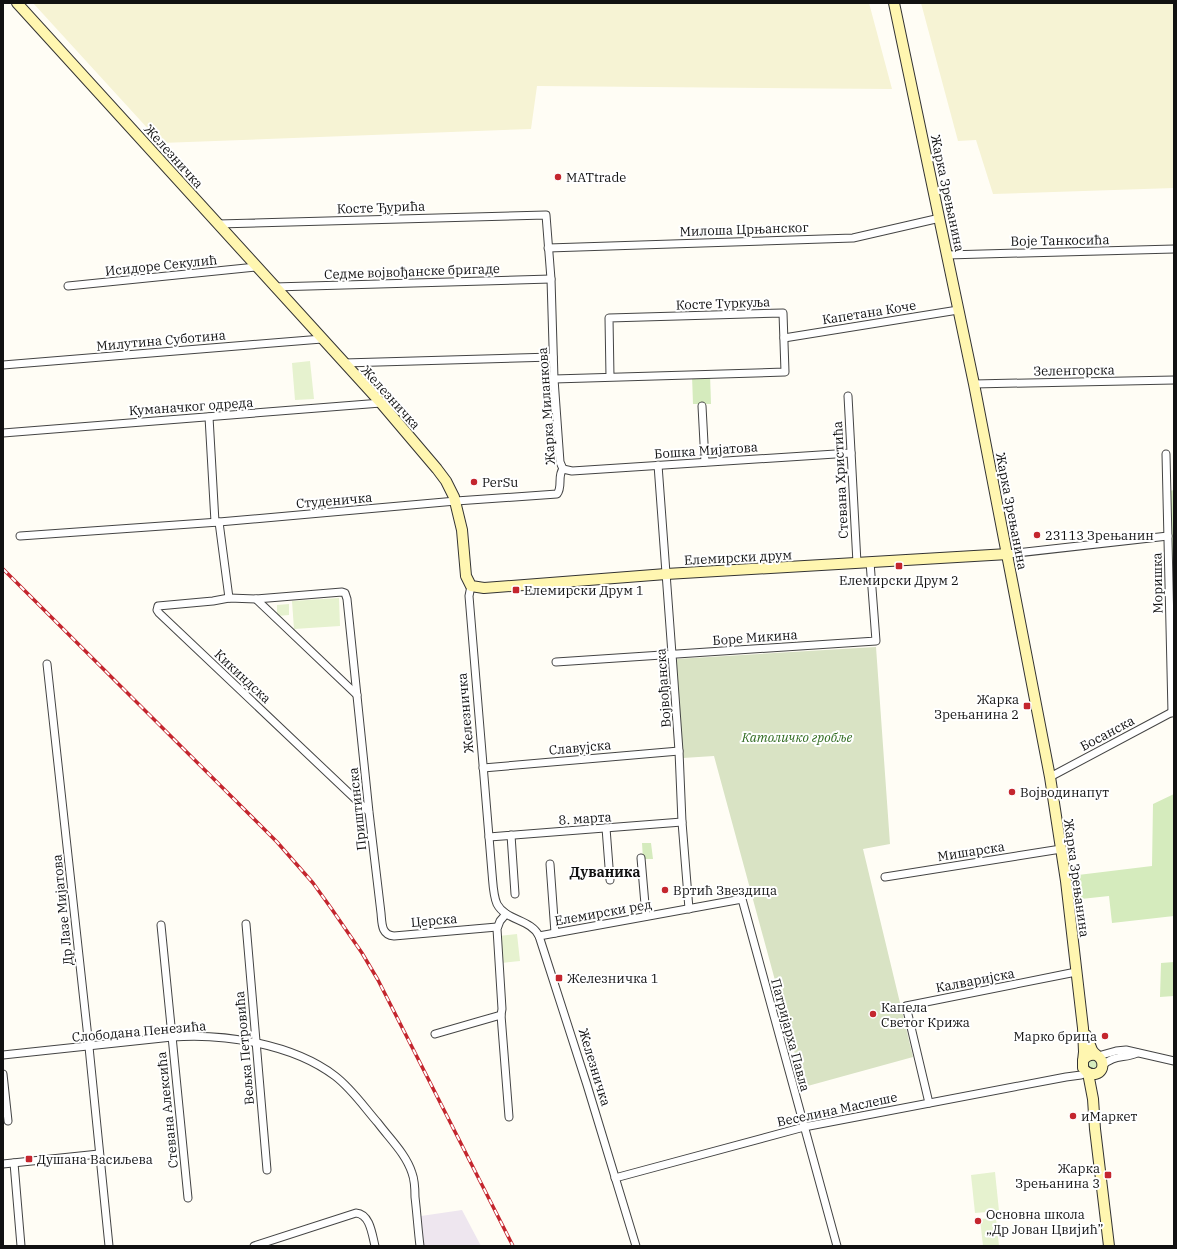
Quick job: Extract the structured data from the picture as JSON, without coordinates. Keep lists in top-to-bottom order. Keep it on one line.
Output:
{"streets":{"main road":["Железничка","Жарка Зрењанина","Елемирски друм"],"street":["Косте Ђурића","Милоша Црњанског","Воје Танкосића","Исидоре Секулић","Седме војвођанске бригаде","Косте Туркуља","Капетана Коче","Милутина Суботина","Зеленгорска","Куманачког одреда","Жарка Миланкова","Бошка Мијатова","Стевана Христића","Студеничка","Моришка","Боре Микина","Кикиндска","Војвођанска","Босанска","Славујска","Приштинска","8. марта","Мишарска","Др Лазе Мијатова","Елемирски ред","Церска","Калваријска","Слободана Пенезића","Патријарха Павла","Вељка Петровића","Веселина Маслеше","Стевана Алексића"]},"crossings":[["Железничка","Косте Ђурића"],["Железничка","Исидоре Секулић"],["Железничка","Седме војвођанске бригаде"],["Железничка","Милутина Суботина"],["Железничка","Куманачког одреда"],["Железничка","Жарка Миланкова"],["Железничка","Студеничка"],["Железничка","Елемирски друм"],["Железничка","Славујска"],["Железничка","8. марта"],["Железничка","Елемирски ред"],["Железничка","Веселина Маслеше"],["Жарка Зрењанина","Милоша Црњанског"],["Жарка Зрењанина","Воје Танкосића"],["Жарка Зрењанина","Капетана Коче"],["Жарка Зрењанина","Зеленгорска"],["Жарка Зрењанина","Елемирски друм"],["Жарка Зрењанина","Босанска"],["Жарка Зрењанина","Мишарска"],["Жарка Зрењанина","Калваријска"],["Жарка Зрењанина","Веселина Маслеше"],["Косте Ђурића","Жарка Миланкова"],["Милоша Црњанског","Жарка Миланкова"],["Седме војвођанске бригаде","Жарка Миланкова"],["Косте Туркуља","Капетана Коче"],["Косте Туркуља","Жарка Миланкова"],["Жарка Миланкова","Бошка Мијатова"],["Жарка Миланкова","Студеничка"],["Бошка Мијатова","Стевана Христића"],["Бошка Мијатова","Војвођанска"],["Стевана Христића","Елемирски друм"],["Елемирски друм","Боре Микина"],["Елемирски друм","Војвођанска"],["Моришка","Босанска"],["Боре Микина","Војвођанска"],["Кикиндска","Приштинска"],["Војвођанска","Славујска"],["Војвођанска","8. марта"],["Војвођанска","Елемирски ред"],["Приштинска","Церска"],["Др Лазе Мијатова","Слободана Пенезића"],["Елемирски ред","Патријарха Павла"],["Калваријска","Веселина Маслеше"],["Слободана Пенезића","Вељка Петровића"],["Слободана Пенезића","Стевана Алексића"],["Патријарха Павла","Веселина Маслеше"]],"districts":["Дуваника"],"parks":["Католичко гробље"],"places":{"other":["MATtrade","PerSu","23113 Зрењанин","Војводинапут","Вртић Звездица","Капела Светог Крижа","Марко брица","иМаркет","Основна школа „Др Јован Цвијић”"],"transit":["Елемирски Друм 2","Елемирски Друм 1","Жарка Зрењанина 2","Железничка 1","Душана Васиљева","Жарка Зрењанина 3"]}}
